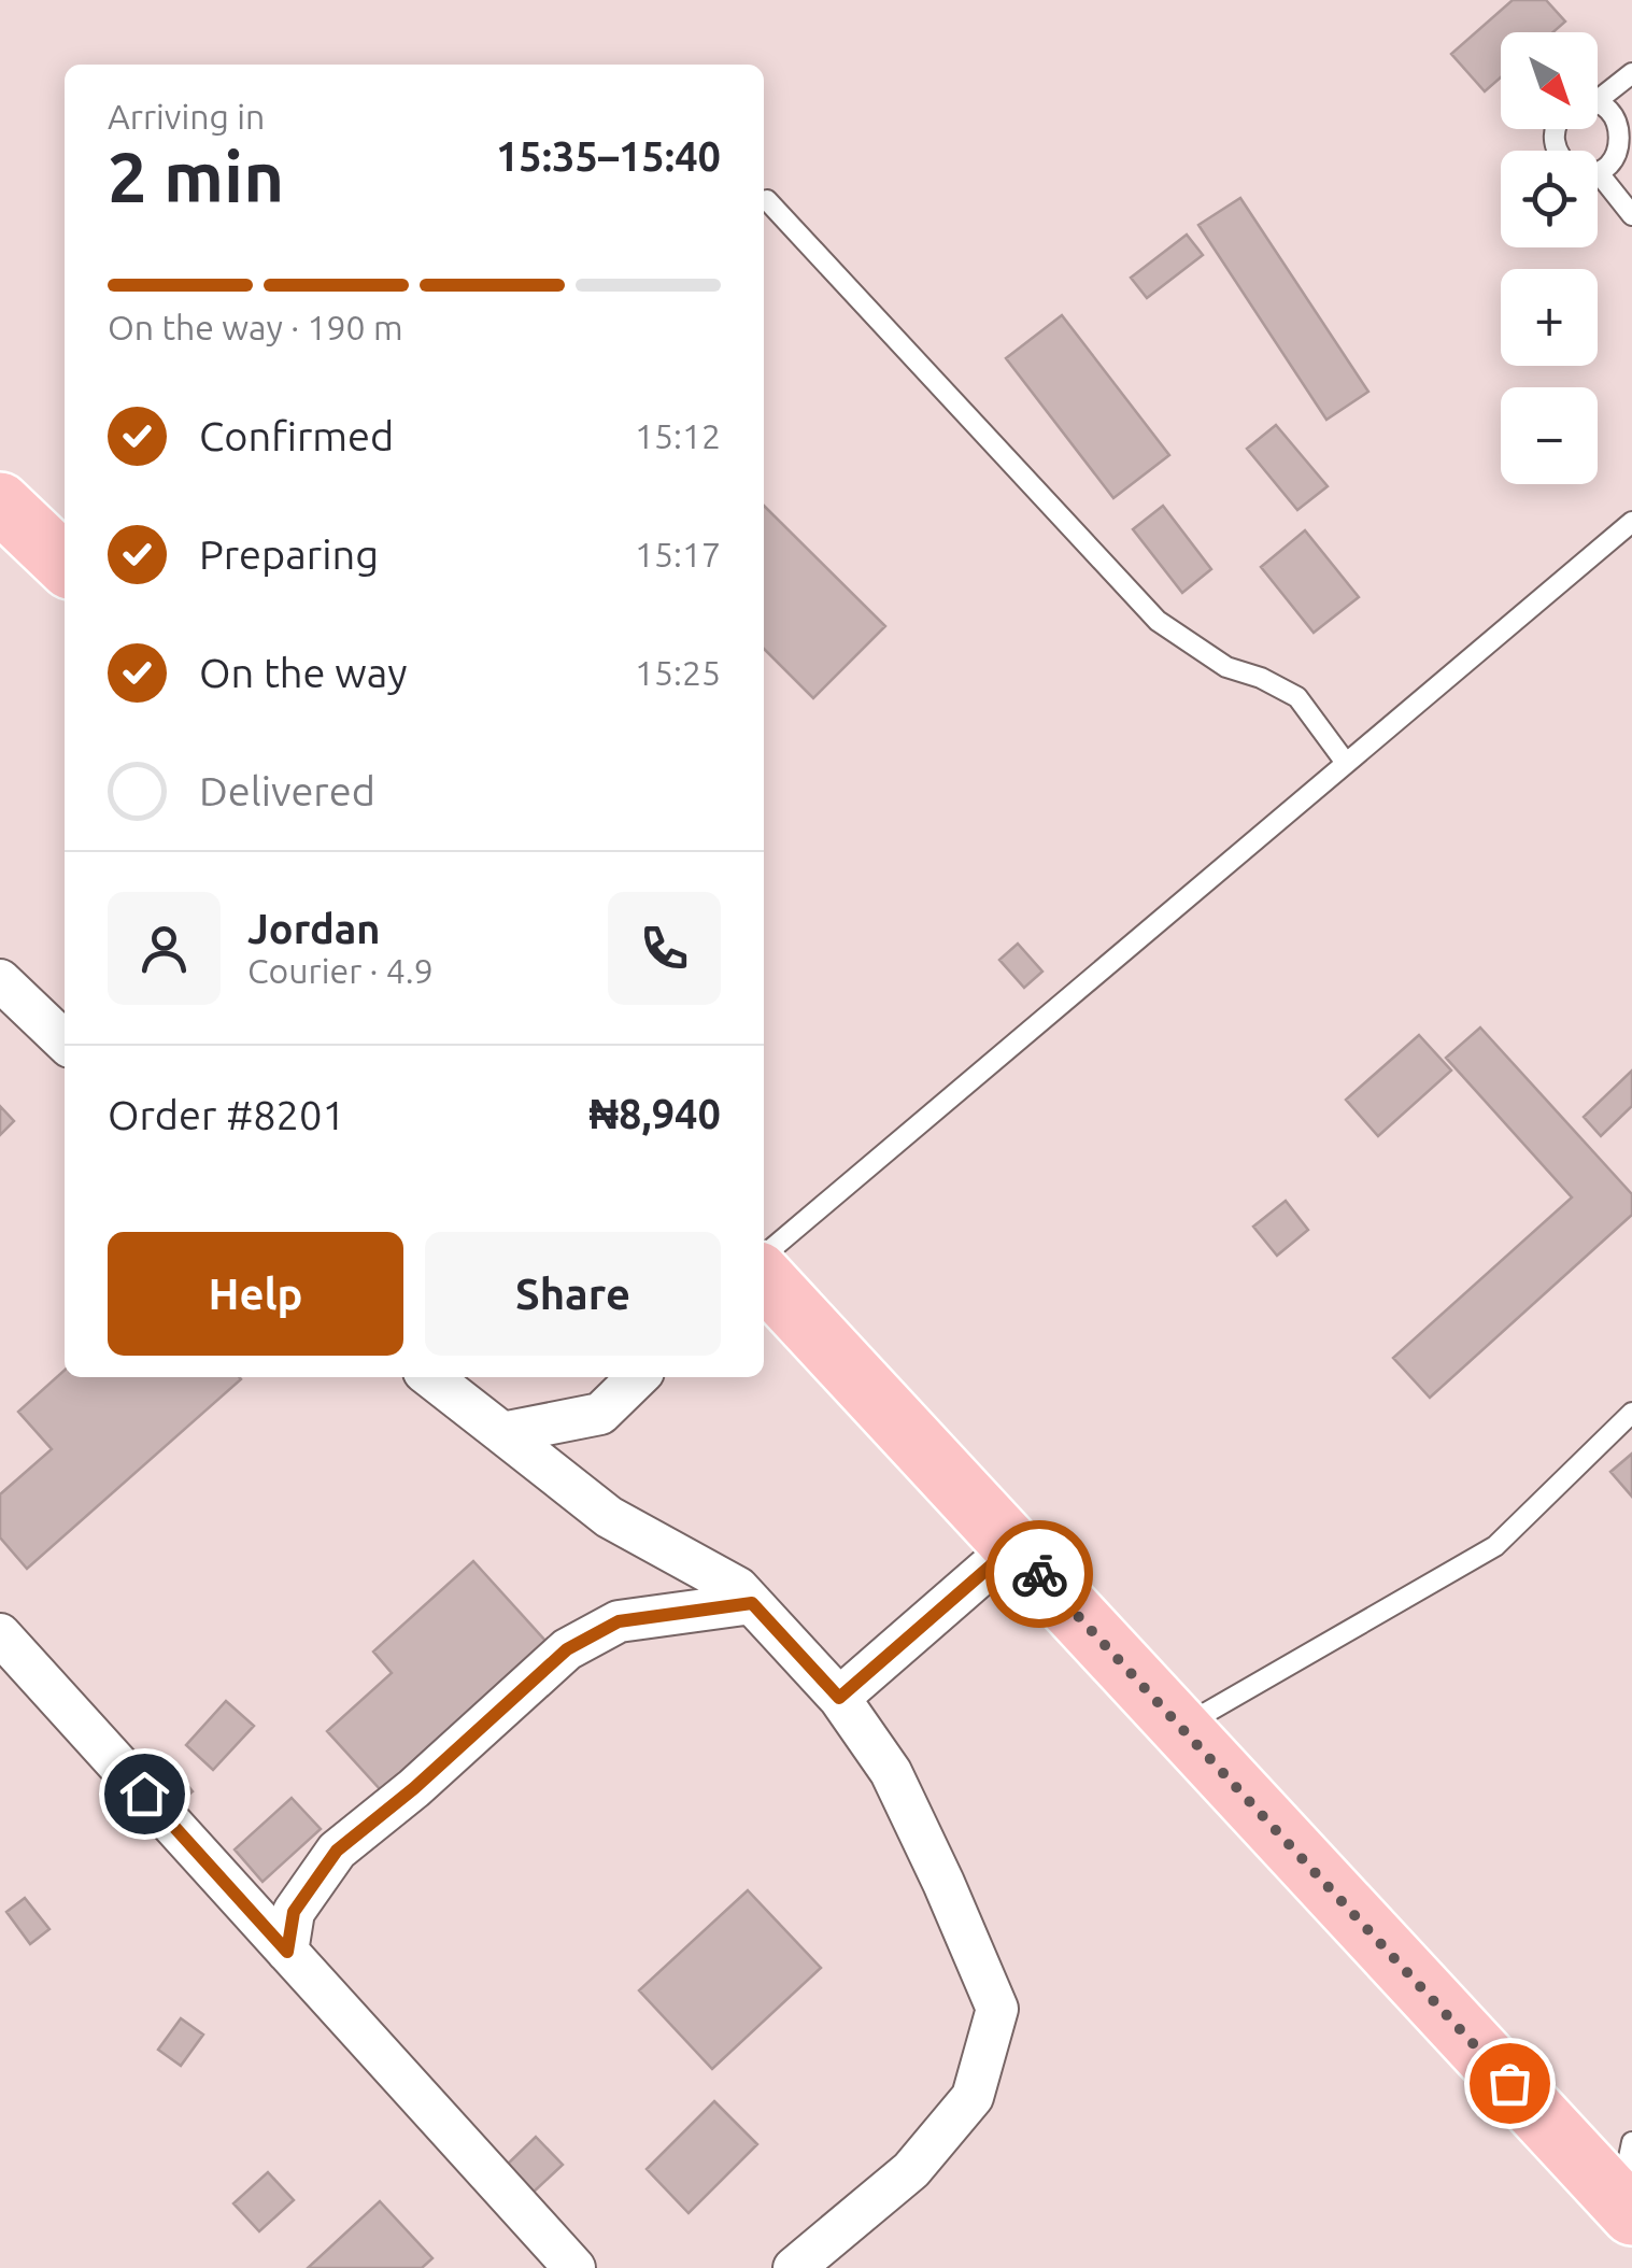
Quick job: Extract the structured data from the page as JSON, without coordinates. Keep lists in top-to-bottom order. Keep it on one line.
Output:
{"north":"bottom right","page":{"map_buttons":["+","−"],"heading":["2 min","Arriving in","15:35–15:40"],"panel":["Jordan","Courier · 4.9","Order #8201","₦8,940"],"bar":"On the way · 190 m","list":[["Confirmed","15:12"],["Preparing","15:17"],["On the way","15:25"],"Delivered"],"buttons":["Help","Share"]}}
